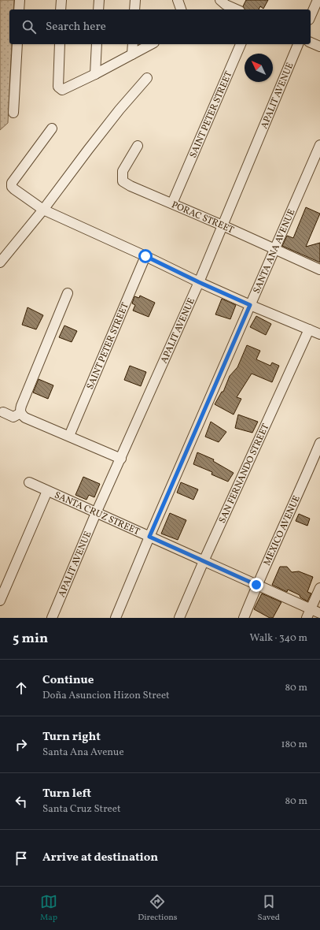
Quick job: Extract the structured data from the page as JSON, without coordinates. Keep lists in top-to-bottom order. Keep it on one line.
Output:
{"streets":{"street":["APALIT AVENUE","SAINT PETER STREET","PORAC STREET","SANTA ANA AVENUE","SAN FERNANDO STREET","SANTA CRUZ STREET","MEXICO AVENUE"]},"crossings":[["APALIT AVENUE","PORAC STREET"],["APALIT AVENUE","SANTA CRUZ STREET"],["SAINT PETER STREET","PORAC STREET"],["PORAC STREET","SANTA ANA AVENUE"],["SANTA ANA AVENUE","SANTA CRUZ STREET"],["SAN FERNANDO STREET","SANTA CRUZ STREET"],["SANTA CRUZ STREET","MEXICO AVENUE"]],"north":"top left","page":{"search":"Search here","heading":["5 min","Walk · 340 m"],"list":[["Continue","Doña Asuncion Hizon Street","80 m"],["Turn right","Santa Ana Avenue","180 m"],["Turn left","Santa Cruz Street","80 m"],"Arrive at destination"],"nav":["Map","Directions","Saved"]}}
